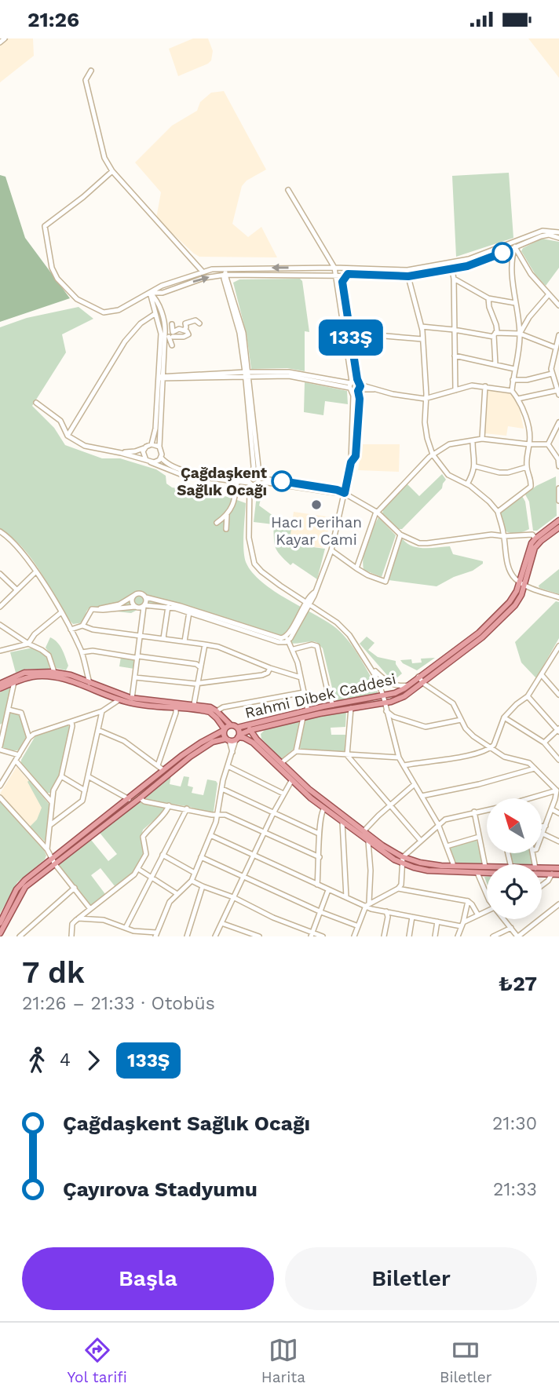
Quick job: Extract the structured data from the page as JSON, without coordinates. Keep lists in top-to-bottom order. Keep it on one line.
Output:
{"streets":{"main road":["Rahmi Dibek Caddesi"]},"places":["Çağdaşkent Sağlık Ocağı","Hacı Perihan Kayar Cami"],"lines":["bus line 133Ş"],"north":"top left","page":{"status":"21:26","on_map":"133Ş","heading":["7 dk","21:26 – 21:33 · Otobüs","₺27"],"legs":["4","133Ş"],"list":[{"name":"Çağdaşkent Sağlık Ocağı","value":"21:30"},{"name":"Çayırova Stadyumu","value":"21:33"}],"buttons":["Başla","Biletler"],"tabs":["Yol tarifi","Harita","Biletler"]}}
